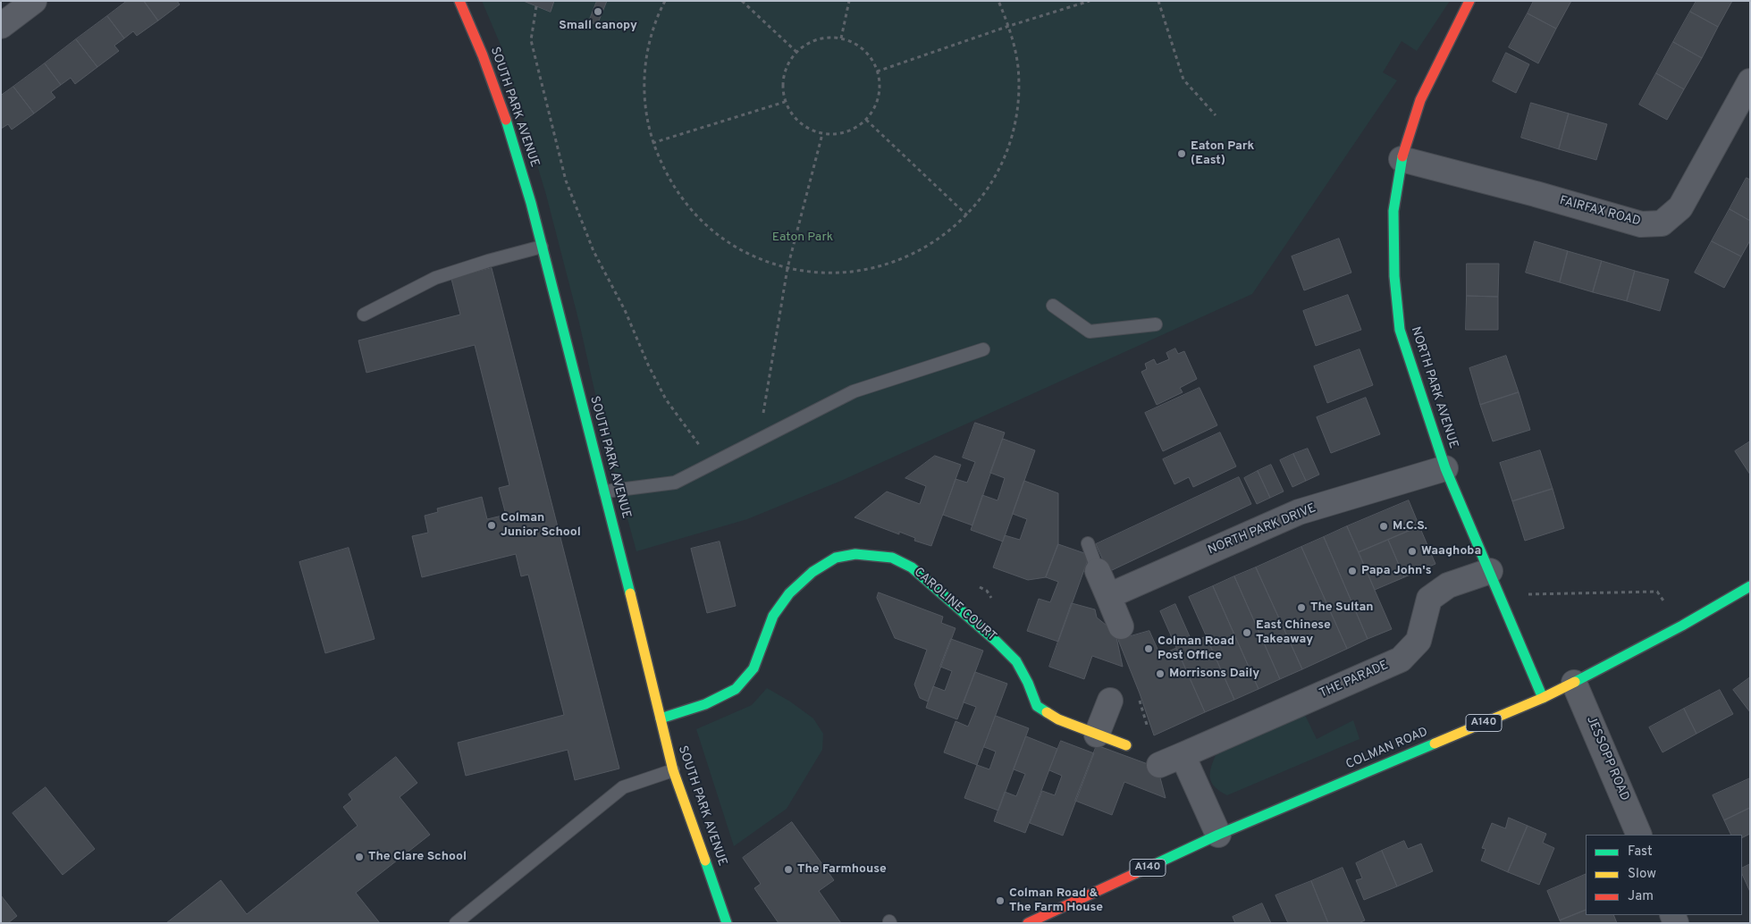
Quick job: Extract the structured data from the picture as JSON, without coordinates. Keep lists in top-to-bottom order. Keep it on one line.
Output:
{"streets":{"main road":["SOUTH PARK AVENUE","NORTH PARK AVENUE","CAROLINE COURT","A140","COLMAN ROAD"],"street":["FAIRFAX ROAD","NORTH PARK DRIVE","THE PARADE","JESSOPP ROAD"]},"crossings":[["SOUTH PARK AVENUE","CAROLINE COURT"],["FAIRFAX ROAD","NORTH PARK AVENUE"],["NORTH PARK AVENUE","NORTH PARK DRIVE"],["NORTH PARK AVENUE","THE PARADE"],["NORTH PARK AVENUE","COLMAN ROAD"],["COLMAN ROAD","JESSOPP ROAD"]],"parks":["Eaton Park"],"places":["Small canopy","Eaton Park (East)","Colman Junior School","M.C.S.","Waaghoba","Papa John's","The Sultan","East Chinese Takeaway","Colman Road Post Office","Morrisons Daily","The Clare School","The Farmhouse","Colman Road & The Farm House"],"legend":["Fast","Slow","Jam"]}
